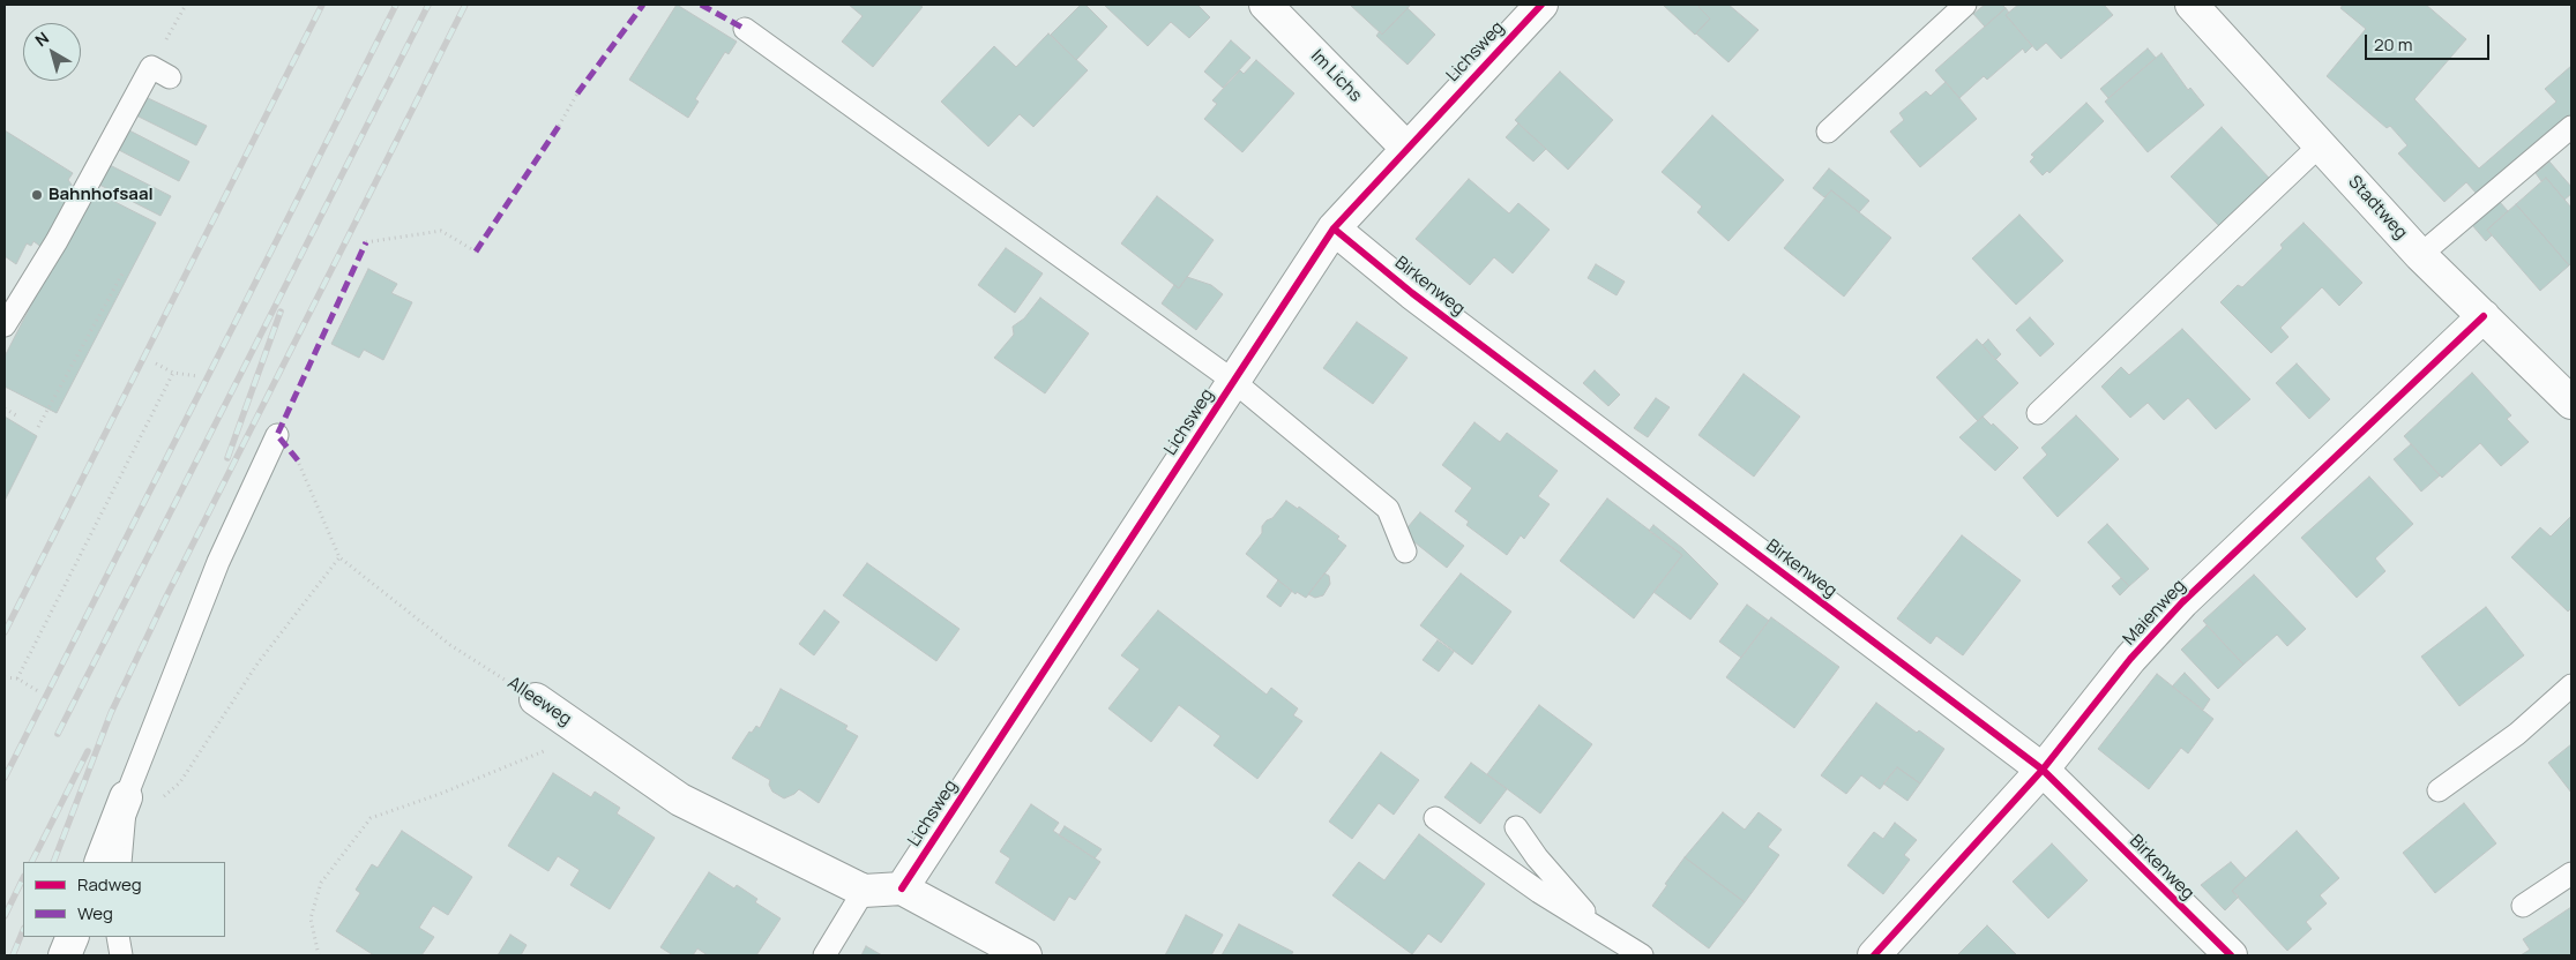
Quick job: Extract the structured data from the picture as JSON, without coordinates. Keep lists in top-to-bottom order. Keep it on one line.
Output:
{"streets":{"street":["Lichsweg","Im Lichs","Stadtweg","Birkenweg","Maienweg","Alleeweg"]},"crossings":[["Lichsweg","Im Lichs"],["Lichsweg","Birkenweg"],["Lichsweg","Alleeweg"],["Stadtweg","Maienweg"],["Birkenweg","Maienweg"]],"places":["Bahnhofsaal"],"legend":["Radweg","Weg"],"scale_bar":"20 m","north":"top left"}
